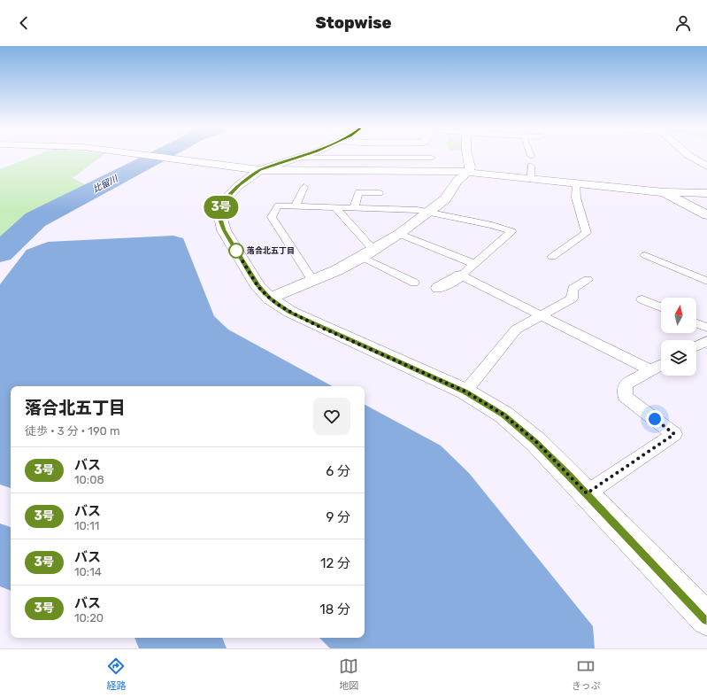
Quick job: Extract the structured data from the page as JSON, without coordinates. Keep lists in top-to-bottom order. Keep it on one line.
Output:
{"water":["比留川"],"places":["落合北五丁目"],"lines":["bus line 3号"],"north":"top","page":{"header":"Stopwise","on_map":"3号","heading":["落合北五丁目","徒歩 · 3 分 · 190 m"],"list":[{"mark":"3号","name":"バス","note":"10:08","value":"6 分"},{"mark":"3号","name":"バス","note":"10:11","value":"9 分"},{"mark":"3号","name":"バス","note":"10:14","value":"12 分"},{"mark":"3号","name":"バス","note":"10:20","value":"18 分"}],"tabs":["経路","地図","きっぷ"]}}
